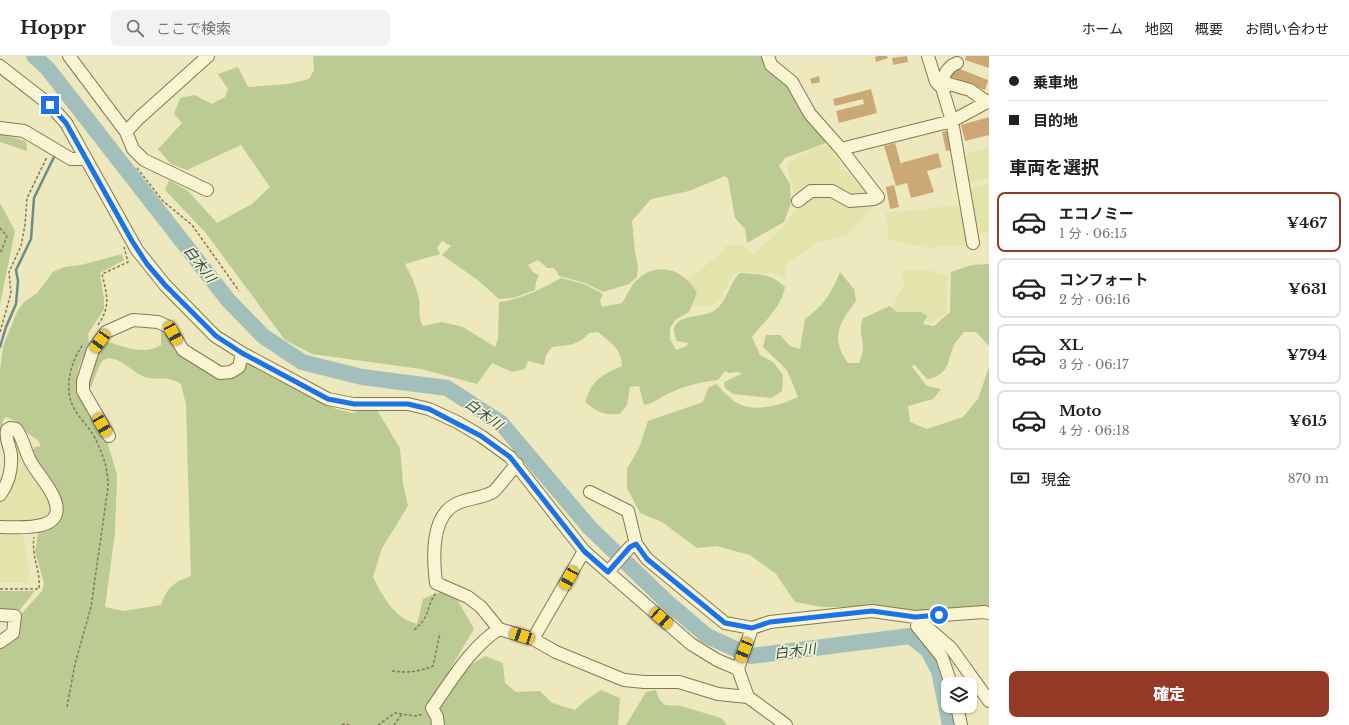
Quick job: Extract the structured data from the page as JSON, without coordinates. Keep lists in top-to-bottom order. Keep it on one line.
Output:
{"water":["白木川"],"page":{"header":"Hoppr","search":"ここで検索","nav":["ホーム","地図","概要","お問い合わせ"],"banner":["乗車地","目的地"],"heading":"車両を選択","list":[{"name":"エコノミー","note":"1 分 · 06:15","value":"¥467"},{"name":"コンフォート","note":"2 分 · 06:16","value":"¥631"},{"name":"XL","note":"3 分 · 06:17","value":"¥794"},{"name":"Moto","note":"4 分 · 06:18","value":"¥615"}],"pay":["現金","870 m"],"buttons":"確定"}}
